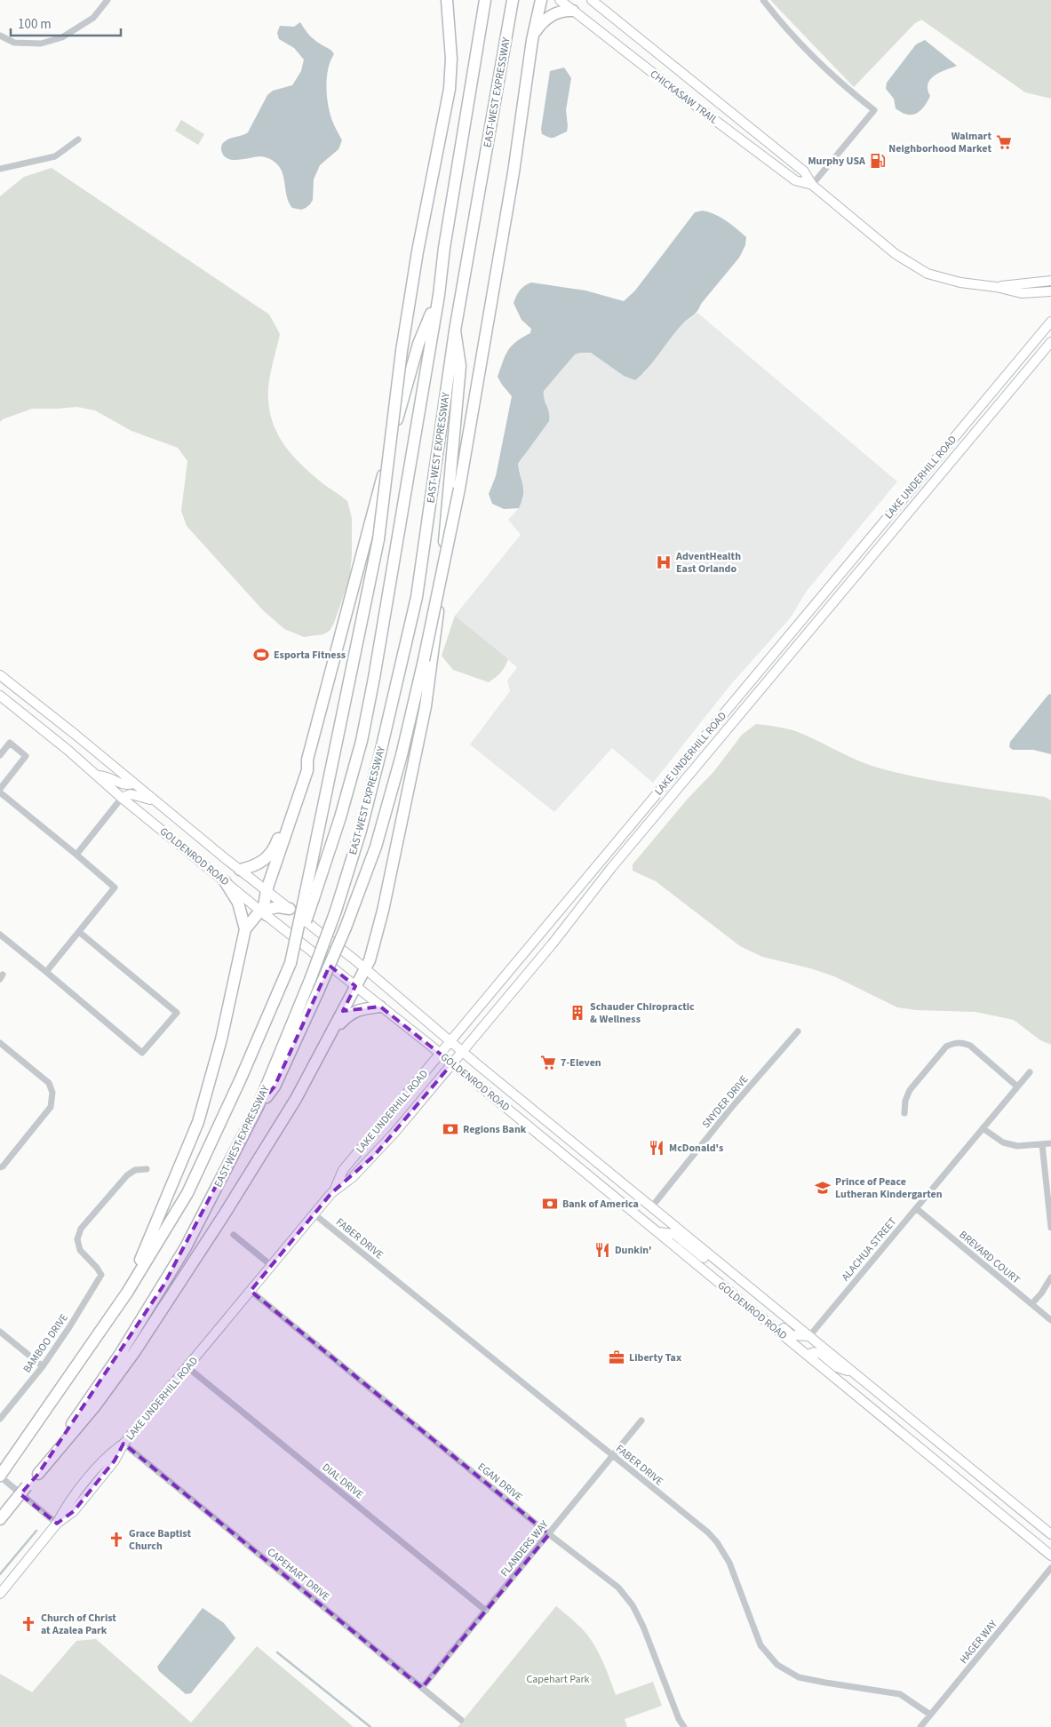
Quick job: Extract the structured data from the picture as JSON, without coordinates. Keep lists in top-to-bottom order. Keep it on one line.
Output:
{"streets":{"highway":["EAST-WEST EXPRESSWAY"],"street":["CHICKASAW TRAIL","LAKE UNDERHILL ROAD","GOLDENROD ROAD","SNYDER DRIVE","FABER DRIVE","ALACHUA STREET","BREVARD COURT","BAMBOO DRIVE","DIAL DRIVE","EGAN DRIVE","FLANDERS WAY","CAPEHART DRIVE","HAGER WAY"]},"crossings":[["LAKE UNDERHILL ROAD","GOLDENROD ROAD"],["LAKE UNDERHILL ROAD","FABER DRIVE"],["LAKE UNDERHILL ROAD","DIAL DRIVE"],["LAKE UNDERHILL ROAD","EGAN DRIVE"],["LAKE UNDERHILL ROAD","CAPEHART DRIVE"],["GOLDENROD ROAD","SNYDER DRIVE"],["GOLDENROD ROAD","ALACHUA STREET"],["FABER DRIVE","FLANDERS WAY"],["FABER DRIVE","HAGER WAY"],["ALACHUA STREET","BREVARD COURT"],["DIAL DRIVE","FLANDERS WAY"],["EGAN DRIVE","FLANDERS WAY"],["FLANDERS WAY","CAPEHART DRIVE"]],"parks":["Capehart Park"],"places":{"supermarket":["Walmart Neighborhood Market","7-Eleven"],"fuel station":["Murphy USA"],"hospital":["AdventHealth East Orlando"],"sports":["Esporta Fitness"],"building":["Schauder Chiropractic & Wellness"],"bank":["Regions Bank","Bank of America"],"restaurant":["McDonald's","Dunkin'"],"school or university":["Prince of Peace Lutheran Kindergarten"],"office":["Liberty Tax"],"church":["Grace Baptist Church","Church of Christ at Azalea Park"]},"scale_bar":"100 m"}
